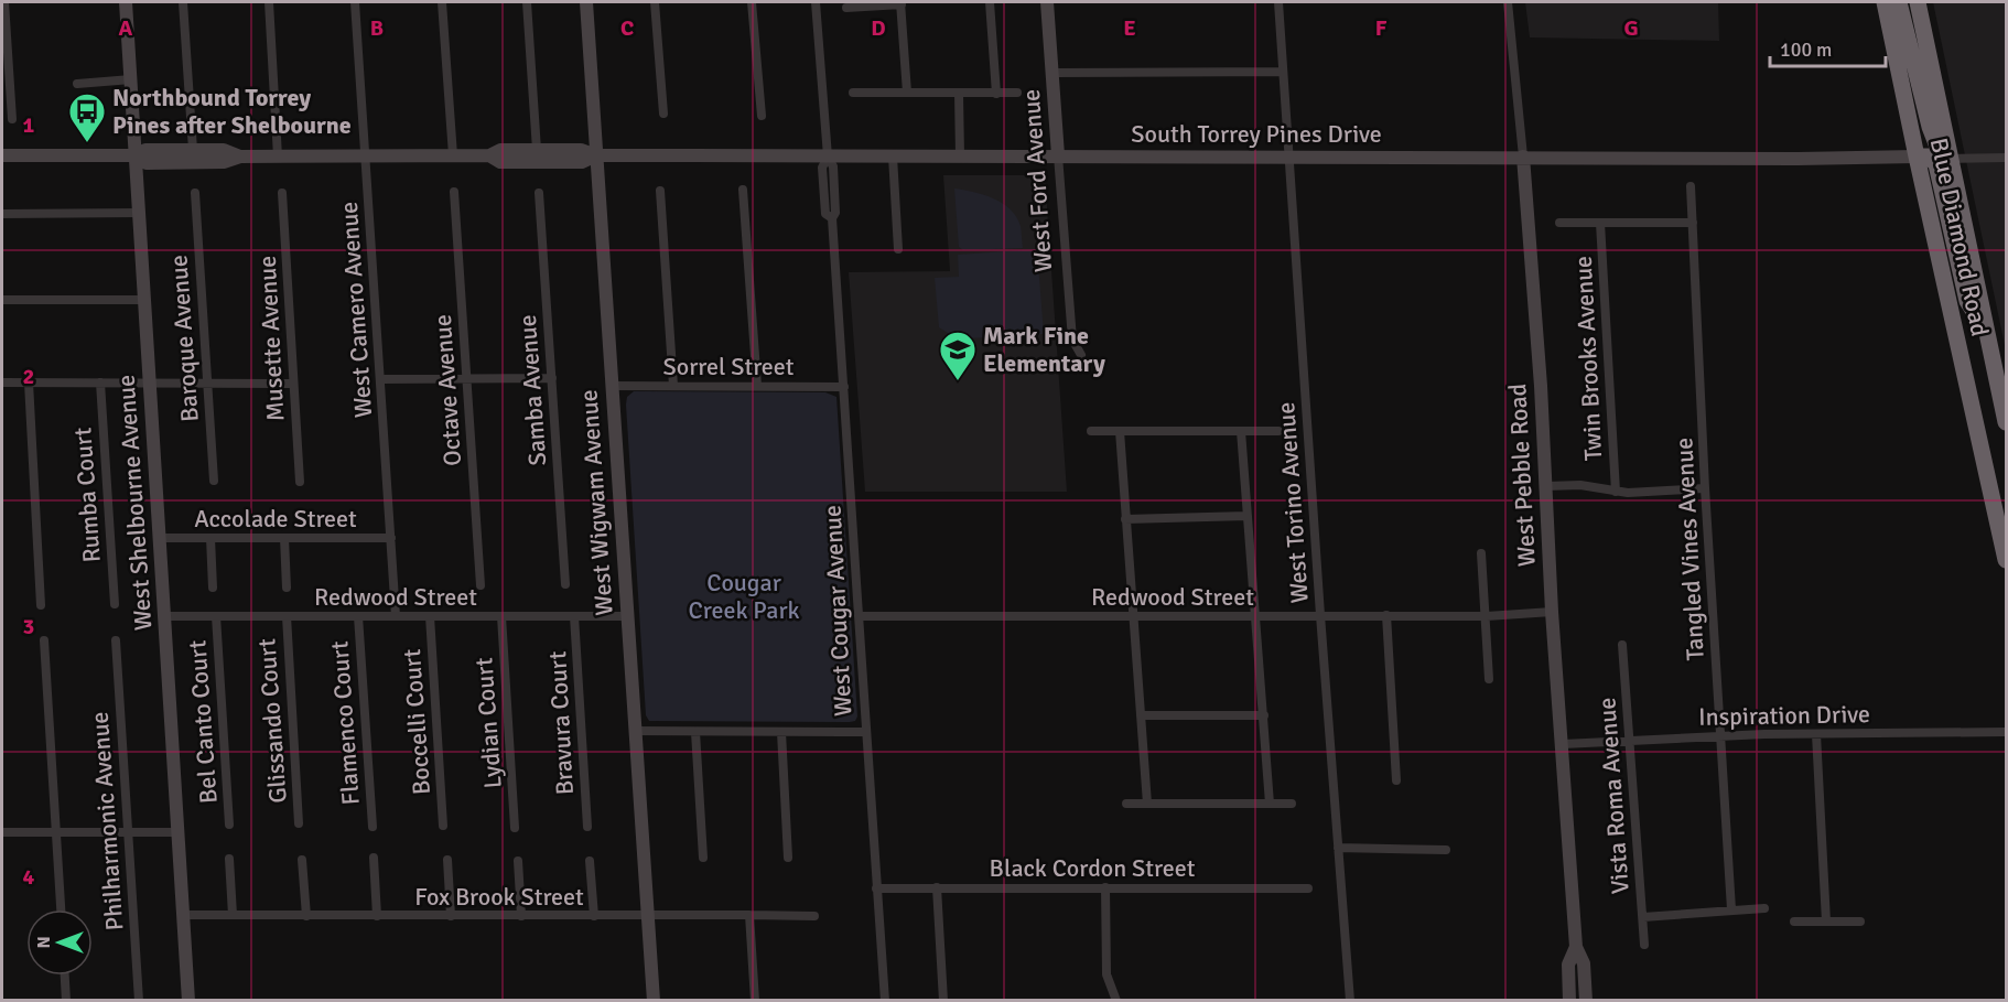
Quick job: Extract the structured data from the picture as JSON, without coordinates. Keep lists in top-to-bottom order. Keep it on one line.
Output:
{"streets":{"highway":["Blue Diamond Road"],"street":["South Torrey Pines Drive","West Ford Avenue","West Camero Avenue","Baroque Avenue","Musette Avenue","Twin Brooks Avenue","Sorrel Street","Octave Avenue","Samba Avenue","West Pebble Road","Rumba Court","West Shelbourne Avenue","West Wigwam Avenue","West Torino Avenue","Accolade Street","Tangled Vines Avenue","Redwood Street","West Cougar Avenue","Inspiration Drive","Glissando Court","Bel Canto Court","Boccelli Court","Flamenco Court","Lydian Court","Bravura Court","Vista Roma Avenue","Philharmonic Avenue","Black Cordon Street","Fox Brook Street"]},"crossings":[["South Torrey Pines Drive","West Ford Avenue"],["South Torrey Pines Drive","Blue Diamond Road"],["South Torrey Pines Drive","West Camero Avenue"],["South Torrey Pines Drive","West Pebble Road"],["South Torrey Pines Drive","West Shelbourne Avenue"],["South Torrey Pines Drive","West Wigwam Avenue"],["South Torrey Pines Drive","West Torino Avenue"],["South Torrey Pines Drive","West Cougar Avenue"],["West Camero Avenue","Accolade Street"],["West Camero Avenue","Redwood Street"],["Sorrel Street","West Wigwam Avenue"],["Sorrel Street","West Cougar Avenue"],["West Pebble Road","Redwood Street"],["West Pebble Road","Inspiration Drive"],["West Shelbourne Avenue","Accolade Street"],["West Shelbourne Avenue","Redwood Street"],["West Shelbourne Avenue","Fox Brook Street"],["West Wigwam Avenue","Redwood Street"],["West Wigwam Avenue","Fox Brook Street"],["West Torino Avenue","Redwood Street"],["Tangled Vines Avenue","Inspiration Drive"],["Redwood Street","West Cougar Avenue"],["Redwood Street","Glissando Court"],["Redwood Street","Bel Canto Court"],["Redwood Street","Boccelli Court"],["Redwood Street","Flamenco Court"],["Redwood Street","Lydian Court"],["Redwood Street","Bravura Court"],["West Cougar Avenue","Black Cordon Street"],["Inspiration Drive","Vista Roma Avenue"]],"parks":["Cougar Creek Park"],"places":{"bus stop":["Northbound Torrey Pines after Shelbourne"],"school or university":["Mark Fine Elementary"]},"scale_bar":"100 m","north":"left","grid":{"columns":["A","B","C","D","E","F","G"],"rows":["1","2","3","4"]}}
